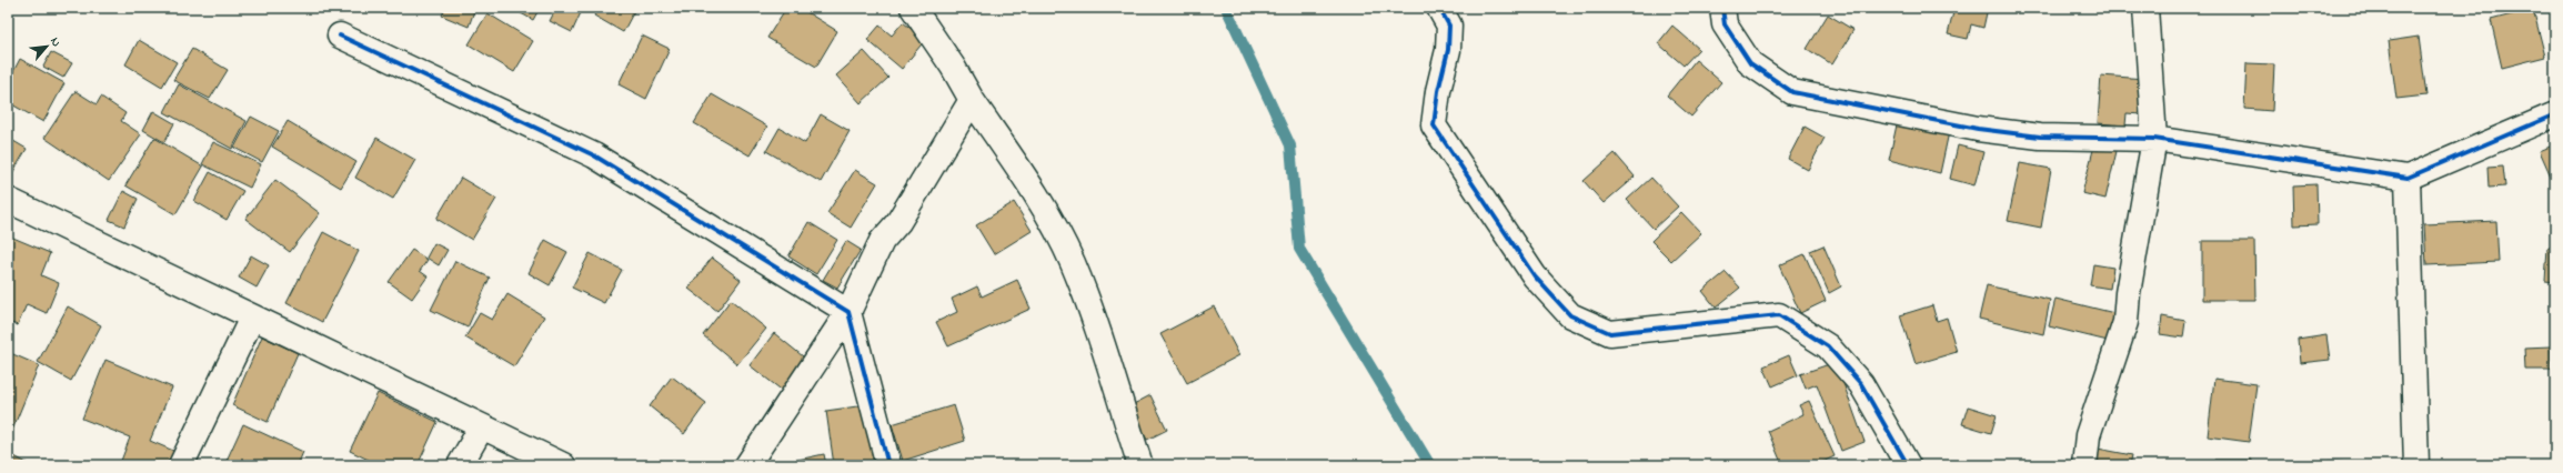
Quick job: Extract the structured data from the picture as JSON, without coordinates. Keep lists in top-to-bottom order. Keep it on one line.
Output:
{"north":"top right"}
